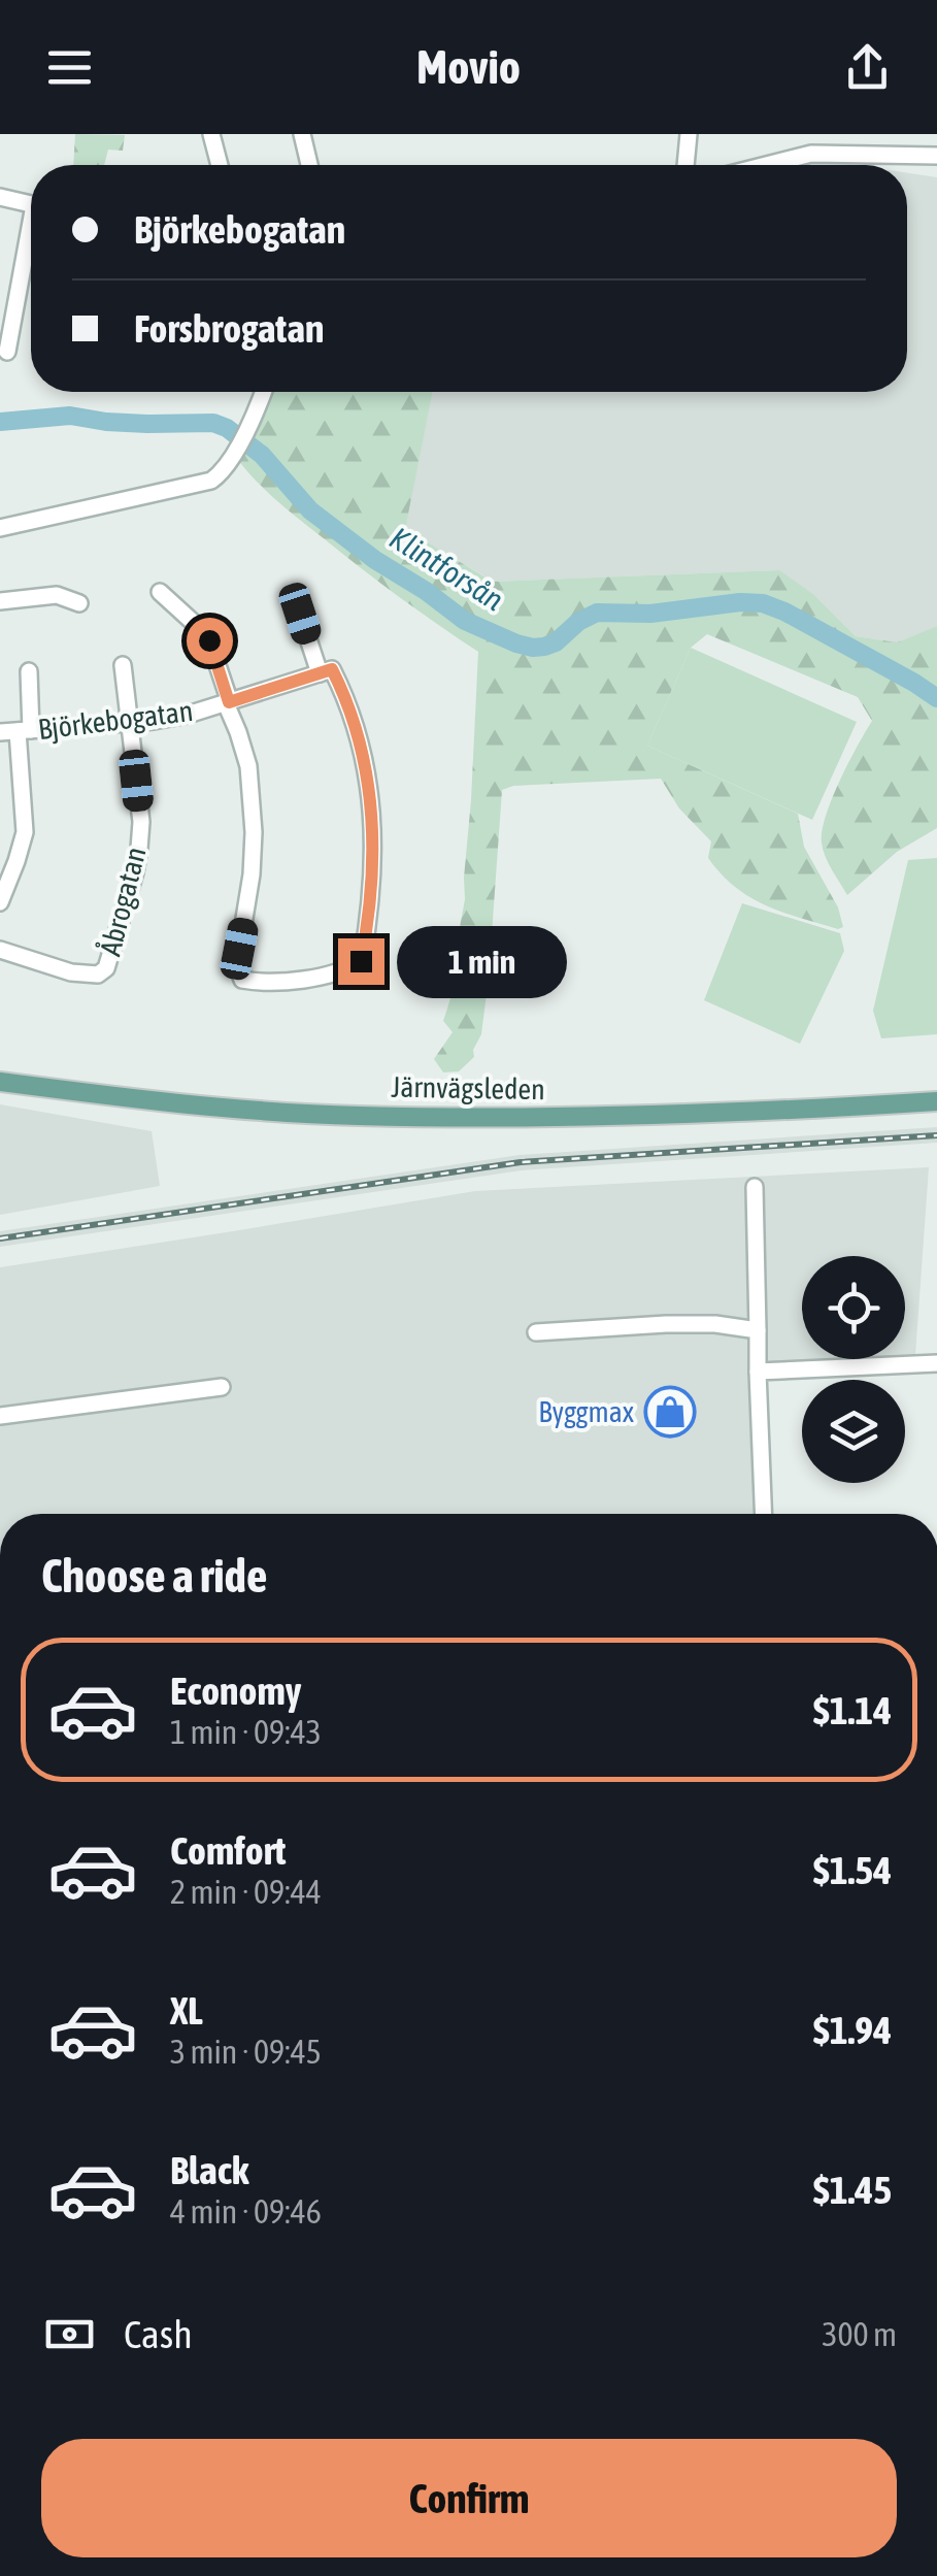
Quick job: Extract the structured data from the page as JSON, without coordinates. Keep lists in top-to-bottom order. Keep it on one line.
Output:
{"streets":{"main road":["Järnvägsleden"],"street":["Björkebogatan","Åbrogatan"]},"crossings":[["Björkebogatan","Åbrogatan"]],"water":["Klintforsån"],"places":{"shop":["Byggmax"]},"page":{"header":"Movio","banner":["Björkebogatan","Forsbrogatan"],"bubble":"1 min","heading":"Choose a ride","list":[{"name":"Economy","note":"1 min · 09:43","value":"$1.14"},{"name":"Comfort","note":"2 min · 09:44","value":"$1.54"},{"name":"XL","note":"3 min · 09:45","value":"$1.94"},{"name":"Black","note":"4 min · 09:46","value":"$1.45"}],"pay":["Cash","300 m"],"buttons":"Confirm"}}
